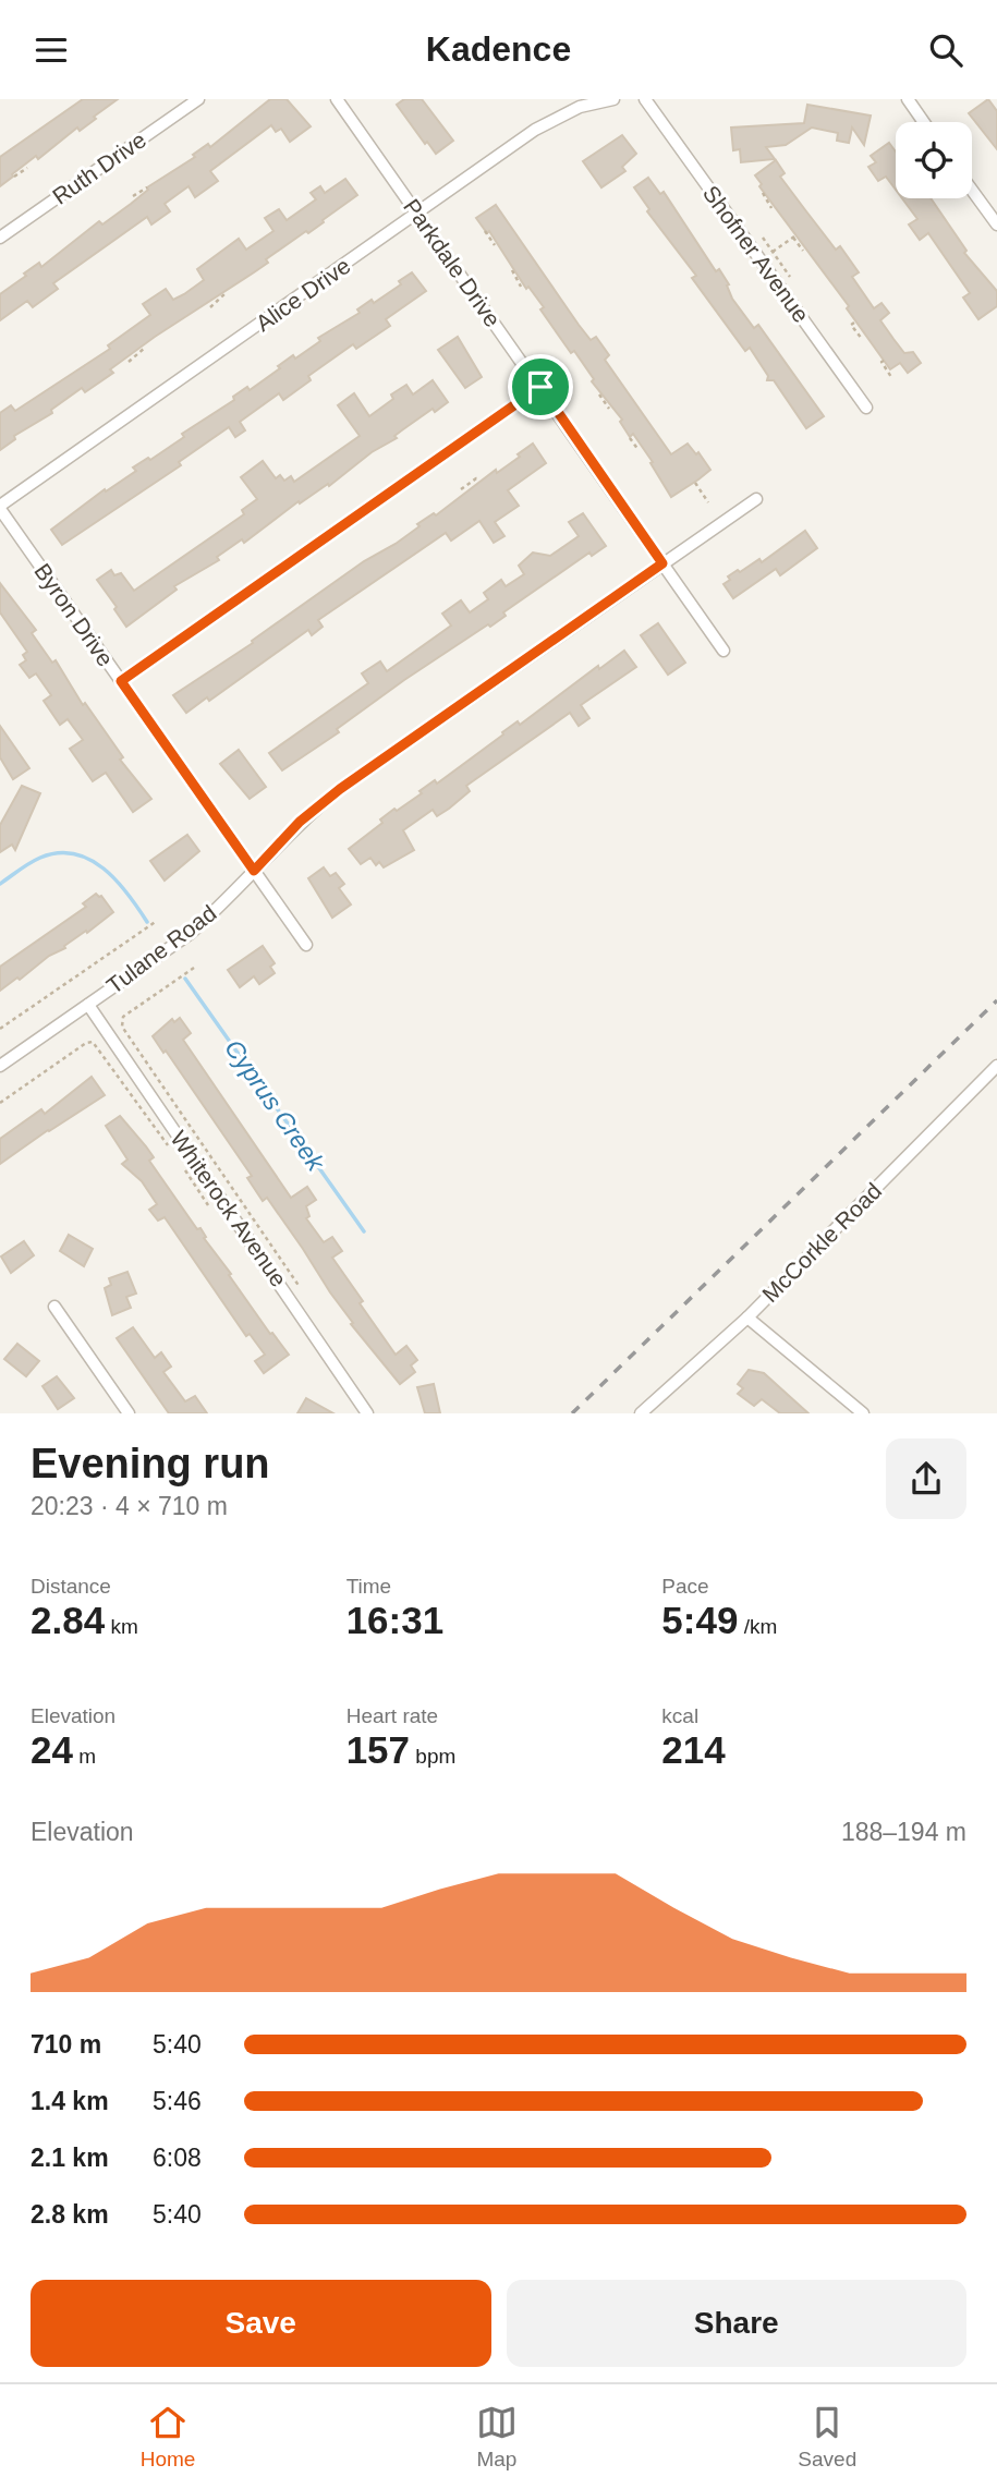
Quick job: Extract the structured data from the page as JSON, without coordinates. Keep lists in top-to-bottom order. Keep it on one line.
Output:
{"streets":{"street":["Ruth Drive","Shofner Avenue","Parkdale Drive","Alice Drive","Byron Drive","Tulane Road","Whiterock Avenue","McCorkle Road"]},"crossings":[["Parkdale Drive","Alice Drive"],["Parkdale Drive","Tulane Road"],["Alice Drive","Byron Drive"],["Byron Drive","Tulane Road"],["Tulane Road","Whiterock Avenue"]],"water":["Cyprus Creek"],"page":{"header":"Kadence","heading":["Evening run","20:23 · 4 × 710 m"],"stats":[["Distance","2.84 km"],["Time","16:31"],["Pace","5:49 /km"],["Elevation","24 m"],["Heart rate","157 bpm"],["kcal","214"]],"chart":["Elevation","188–194 m"],"list":[{"name":"710 m","note":"5:40"},{"name":"1.4 km","note":"5:46"},{"name":"2.1 km","note":"6:08"},{"name":"2.8 km","note":"5:40"}],"buttons":["Save","Share"],"tabs":["Home","Map","Saved"]}}
